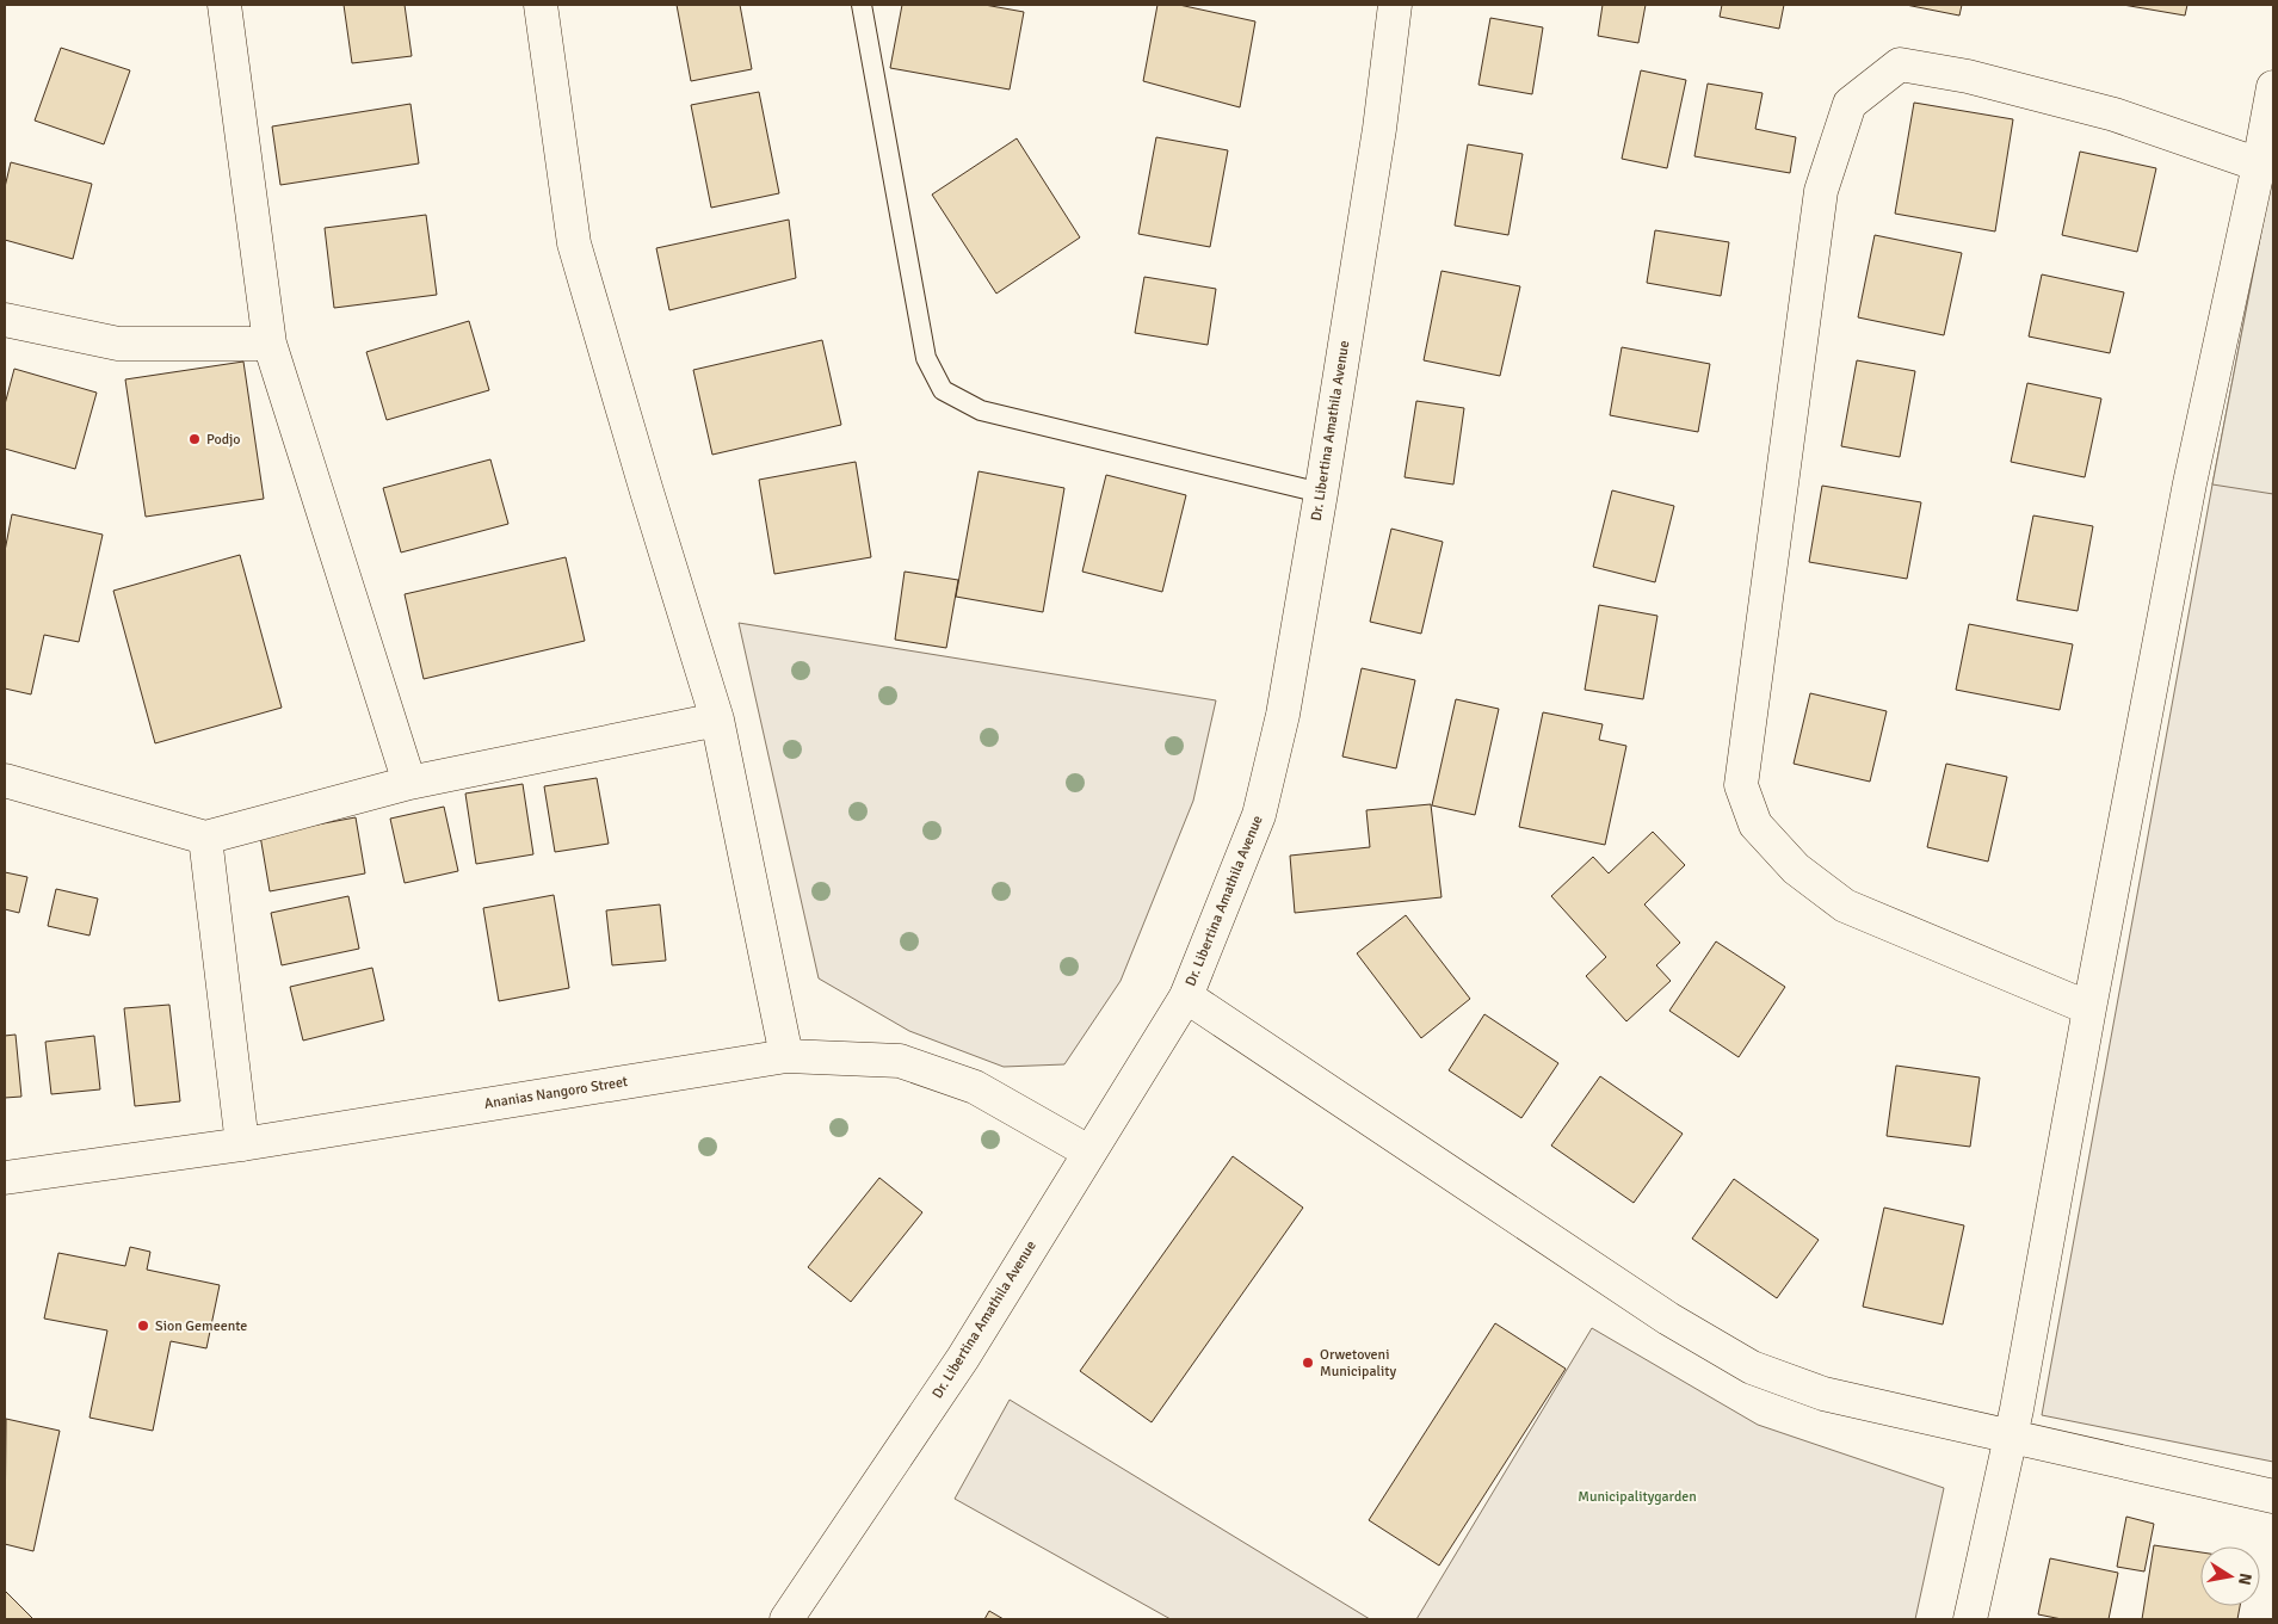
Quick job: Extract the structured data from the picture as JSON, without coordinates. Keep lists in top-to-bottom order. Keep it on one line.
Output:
{"streets":{"street":["Dr. Libertina Amathila Avenue","Ananias Nangoro Street"]},"crossings":[["Dr. Libertina Amathila Avenue","Ananias Nangoro Street"]],"parks":["Municipalitygarden"],"places":["Podjo","Sion Gemeente","Orwetoveni Municipality"],"north":"right"}
